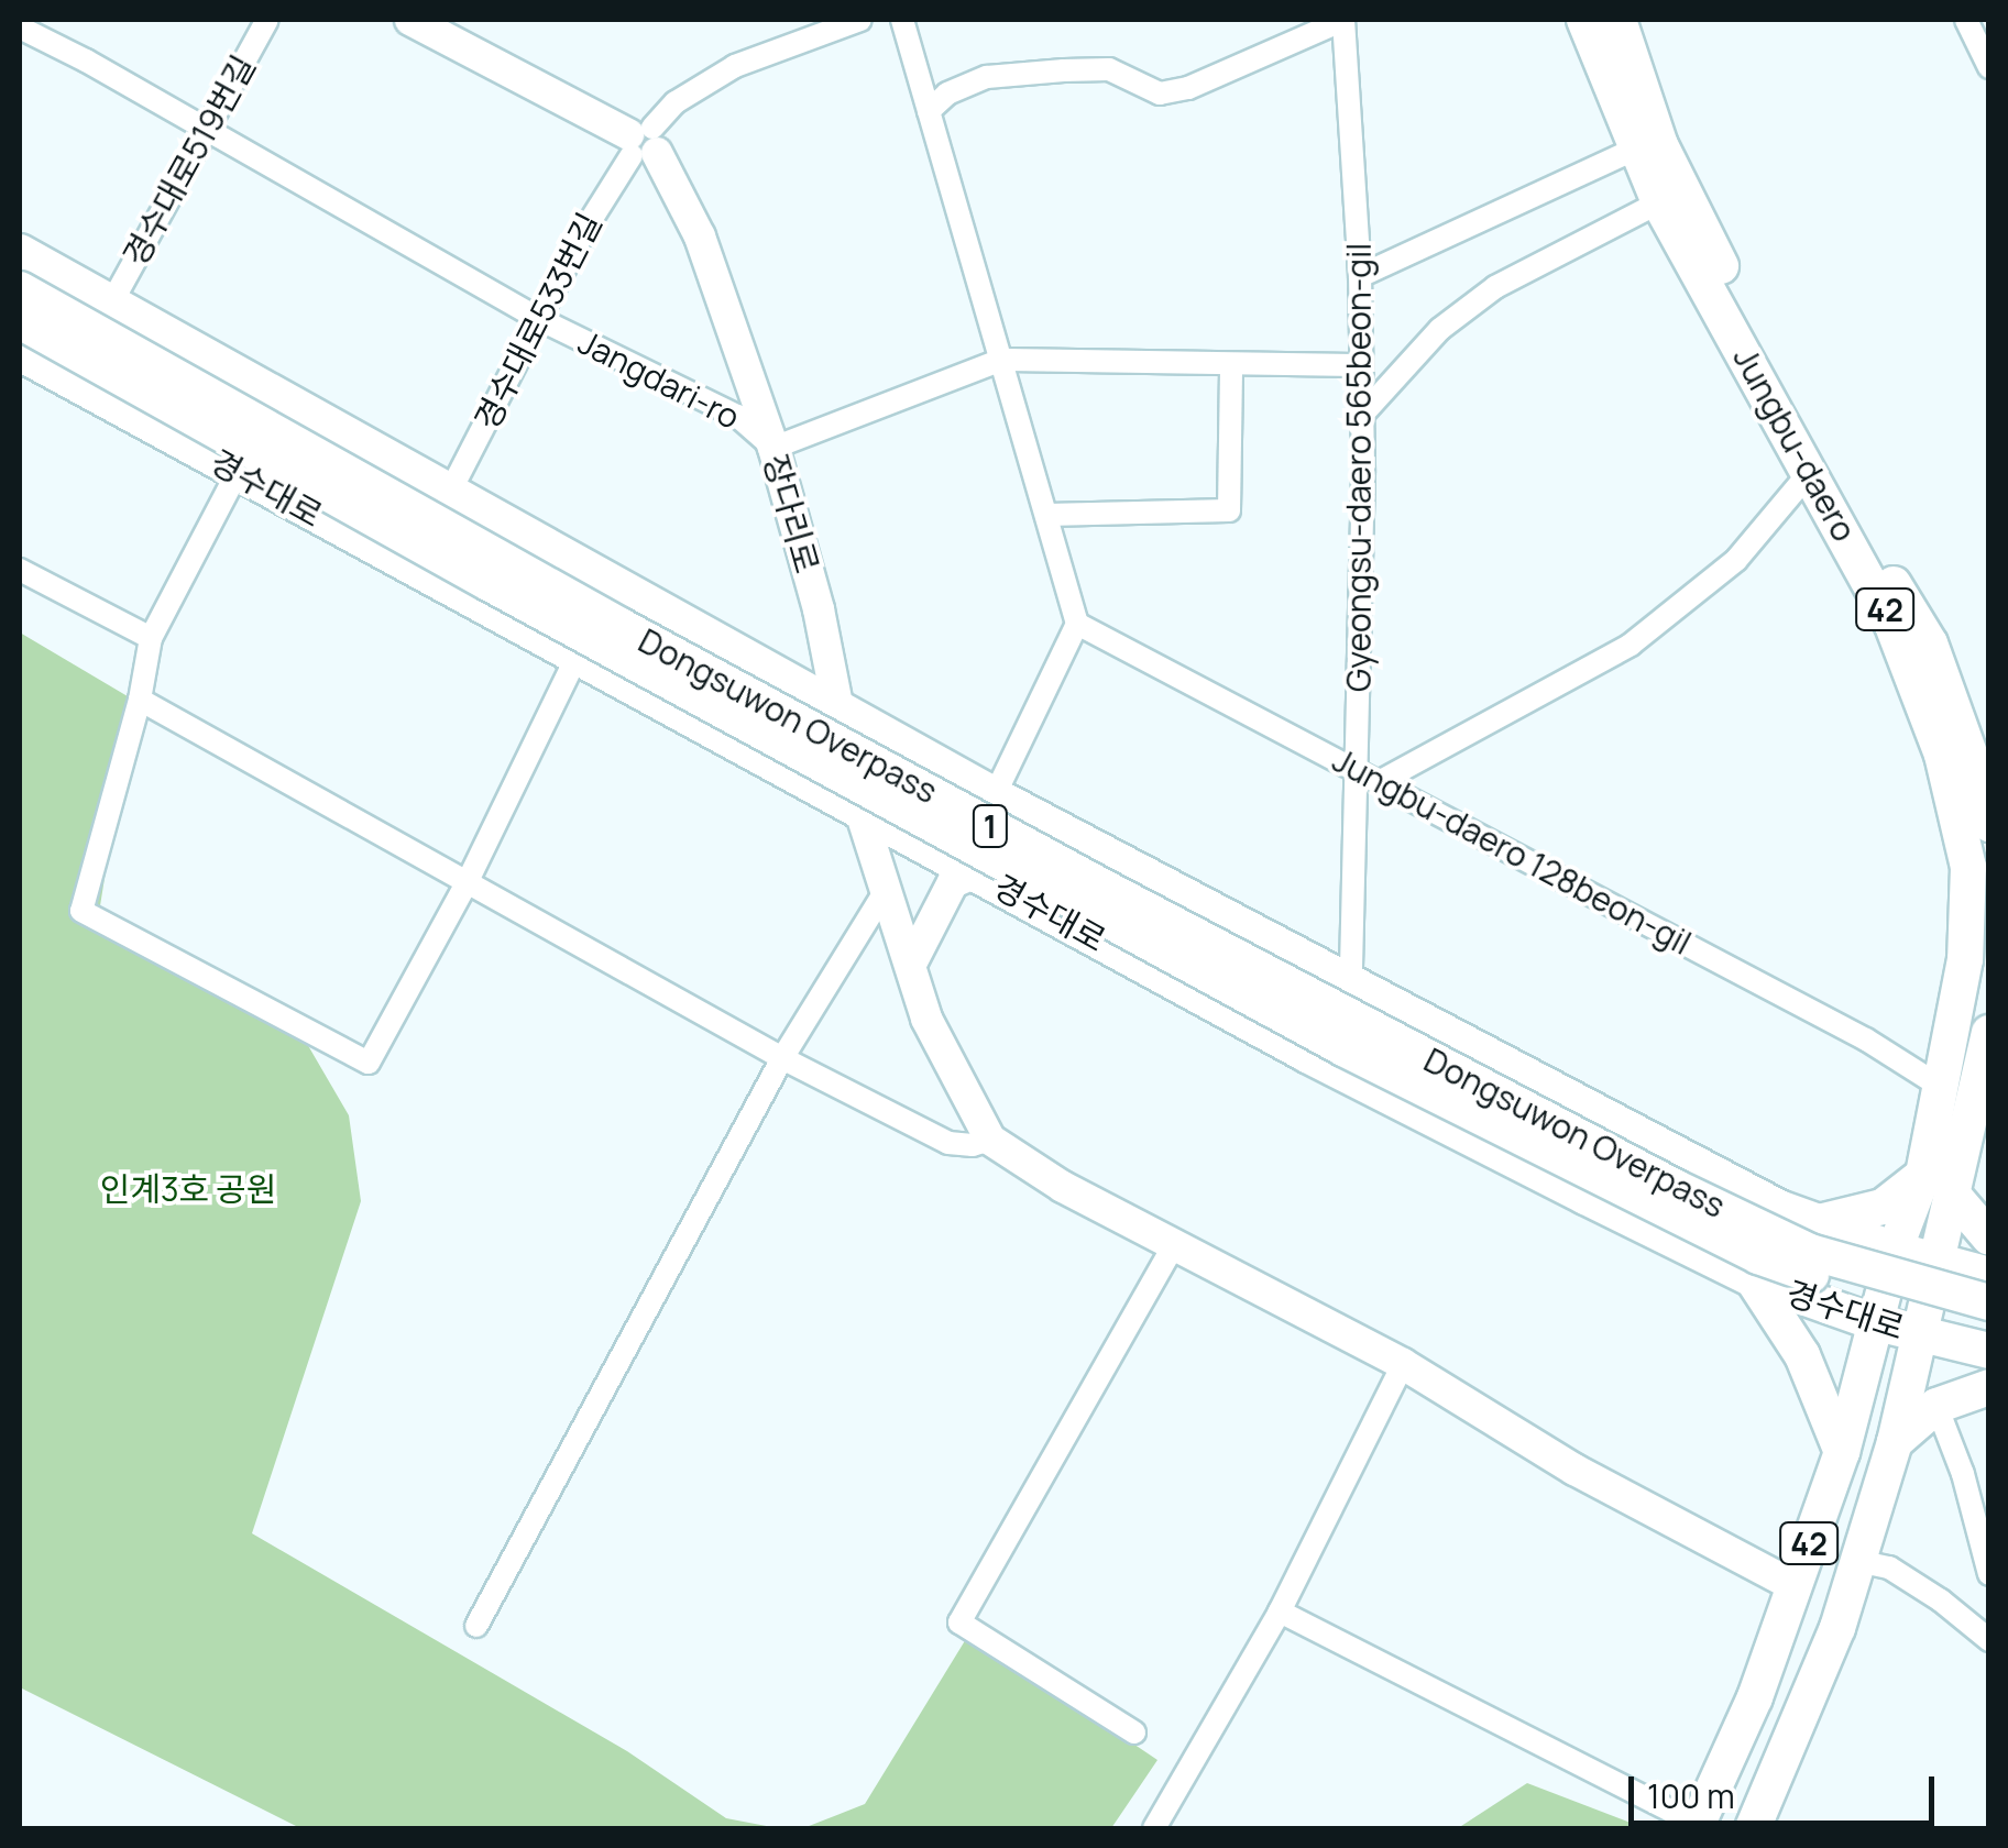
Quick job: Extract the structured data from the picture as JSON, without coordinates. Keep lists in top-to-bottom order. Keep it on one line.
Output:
{"streets":{"main road":["Jungbu-daero","경수대로","42","Dongsuwon Overpass","1"],"street":["경수대로519번길","경수대로533번길","Jangdari-ro","Gyeongsu-daero 565beon-gil","장다리로","Jungbu-daero 128beon-gil"]},"crossings":[["경수대로519번길","Jangdari-ro"],["경수대로533번길","Jangdari-ro"],["경수대로533번길","장다리로"],["Jangdari-ro","장다리로"],["Jungbu-daero","경수대로"],["Jungbu-daero","Jungbu-daero 128beon-gil"],["Gyeongsu-daero 565beon-gil","Jungbu-daero 128beon-gil"],["경수대로","장다리로"]],"parks":["인계3호 공원"],"scale_bar":"100 m"}
